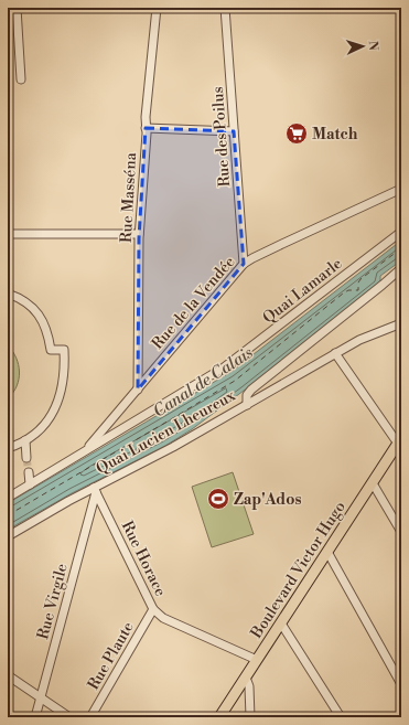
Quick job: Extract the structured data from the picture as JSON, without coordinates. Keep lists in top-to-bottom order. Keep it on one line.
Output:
{"streets":{"main road":["Boulevard Victor Hugo"],"street":["Rue des Poilus","Rue Masséna","Quai Lamarle","Rue de la Vendée","Quai Lucien Lheureux","Rue Horace","Rue Virgile","Rue Plaute"]},"crossings":[["Rue des Poilus","Rue de la Vendée"],["Rue Masséna","Rue de la Vendée"],["Quai Lamarle","Rue de la Vendée"],["Quai Lucien Lheureux","Rue Horace"],["Quai Lucien Lheureux","Rue Virgile"],["Rue Horace","Boulevard Victor Hugo"],["Rue Horace","Rue Virgile"],["Rue Horace","Rue Plaute"]],"water":["Canal de Calais"],"places":{"supermarket":["Match"],"sports":["Zap'Ados"]},"north":"right"}
